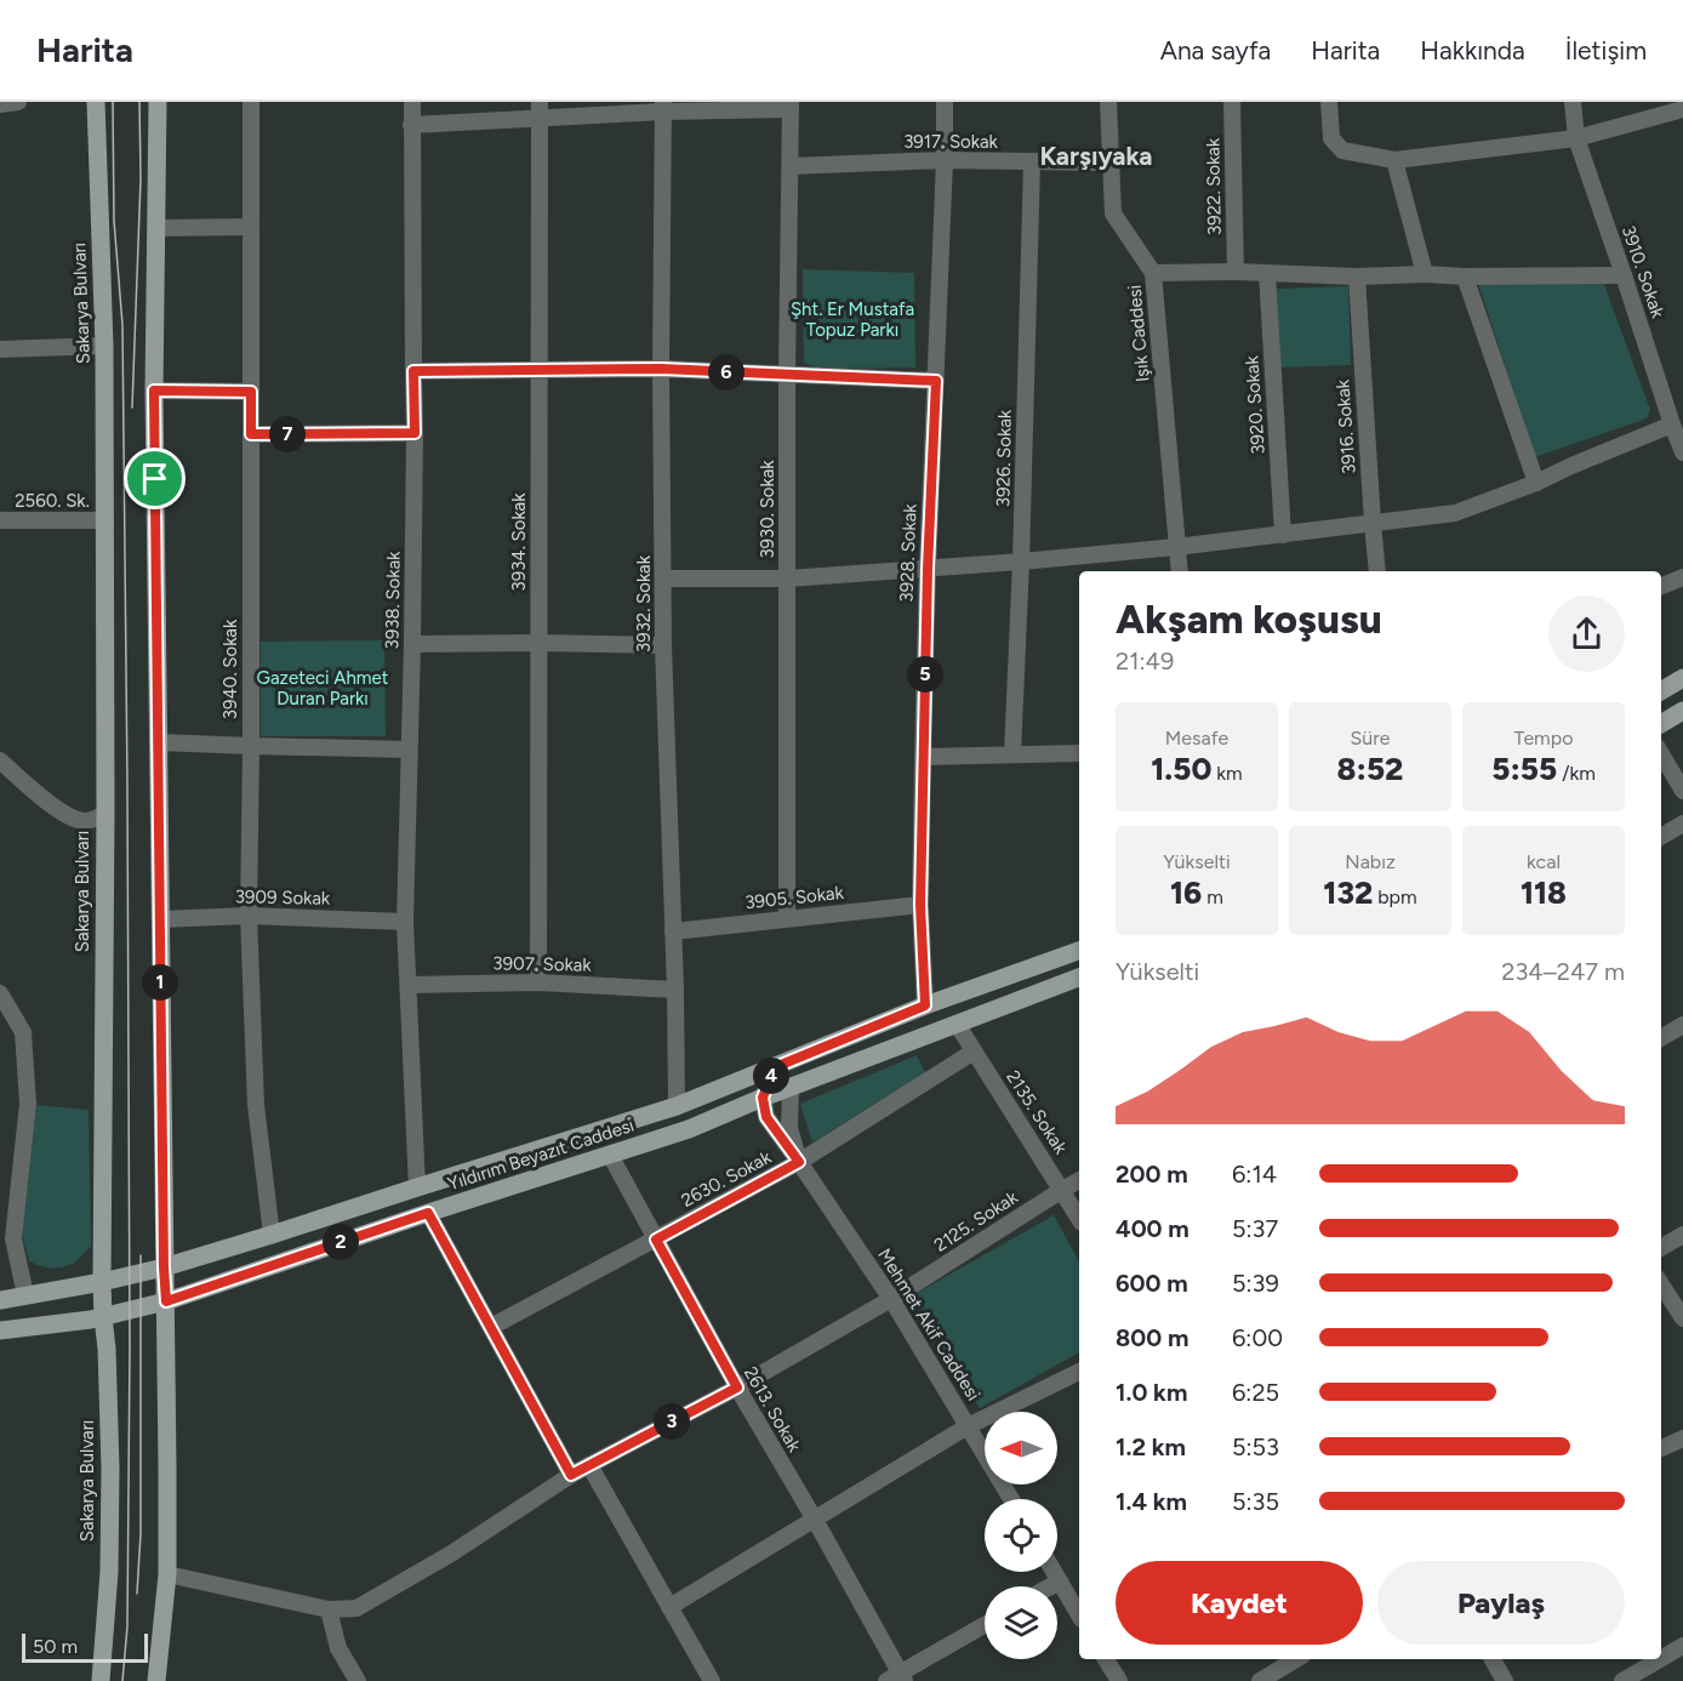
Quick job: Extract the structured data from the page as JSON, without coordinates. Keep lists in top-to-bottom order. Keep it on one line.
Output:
{"streets":{"main road":["Sakarya Bulvarı","Yıldırım Beyazıt Caddesi"],"street":["3917. Sokak","3922. Sokak","3910. Sokak","Işık Caddesi","3920. Sokak","3916. Sokak","3926. Sokak","2560. Sk.","3930. Sokak","3934. Sokak","3928. Sokak","3938. Sokak","3932. Sokak","3940. Sokak","3909 Sokak","3905. Sokak","3907. Sokak","2135. Sokak","2630. Sokak","2125. Sokak","Mehmet Akif Caddesi","2613. Sokak"]},"crossings":[["3917. Sokak","Işık Caddesi"],["3917. Sokak","3926. Sokak"],["3917. Sokak","3930. Sokak"],["3917. Sokak","3928. Sokak"],["Sakarya Bulvarı","2560. Sk."],["Sakarya Bulvarı","Yıldırım Beyazıt Caddesi"],["3930. Sokak","3905. Sokak"],["3934. Sokak","3907. Sokak"],["3928. Sokak","3905. Sokak"],["3928. Sokak","Yıldırım Beyazıt Caddesi"],["3938. Sokak","3909 Sokak"],["3938. Sokak","3907. Sokak"],["3938. Sokak","Yıldırım Beyazıt Caddesi"],["3932. Sokak","3905. Sokak"],["3932. Sokak","3907. Sokak"],["3932. Sokak","Yıldırım Beyazıt Caddesi"],["3940. Sokak","3909 Sokak"],["3940. Sokak","Yıldırım Beyazıt Caddesi"],["2135. Sokak","Yıldırım Beyazıt Caddesi"],["2135. Sokak","2630. Sokak"],["2135. Sokak","2125. Sokak"],["Yıldırım Beyazıt Caddesi","Mehmet Akif Caddesi"],["Yıldırım Beyazıt Caddesi","2613. Sokak"],["2630. Sokak","Mehmet Akif Caddesi"],["2630. Sokak","2613. Sokak"],["2125. Sokak","Mehmet Akif Caddesi"],["2125. Sokak","2613. Sokak"]],"districts":["Karşıyaka"],"parks":["Şht. Er Mustafa Topuz Parkı","Gazeteci Ahmet Duran Parkı"],"scale_bar":"50 m","north":"left","page":{"header":"Harita","nav":["Ana sayfa","Harita","Hakkında","İletişim"],"pins":["6","7","5","1","4","2","3"],"heading":["Akşam koşusu","21:49"],"stats":[["Mesafe","1.50 km"],["Süre","8:52"],["Tempo","5:55 /km"],["Yükselti","16 m"],["Nabız","132 bpm"],["kcal","118"]],"chart":["Yükselti","234–247 m"],"list":[{"name":"200 m","note":"6:14"},{"name":"400 m","note":"5:37"},{"name":"600 m","note":"5:39"},{"name":"800 m","note":"6:00"},{"name":"1.0 km","note":"6:25"},{"name":"1.2 km","note":"5:53"},{"name":"1.4 km","note":"5:35"}],"buttons":["Kaydet","Paylaş"],"scale":"50 m"}}
